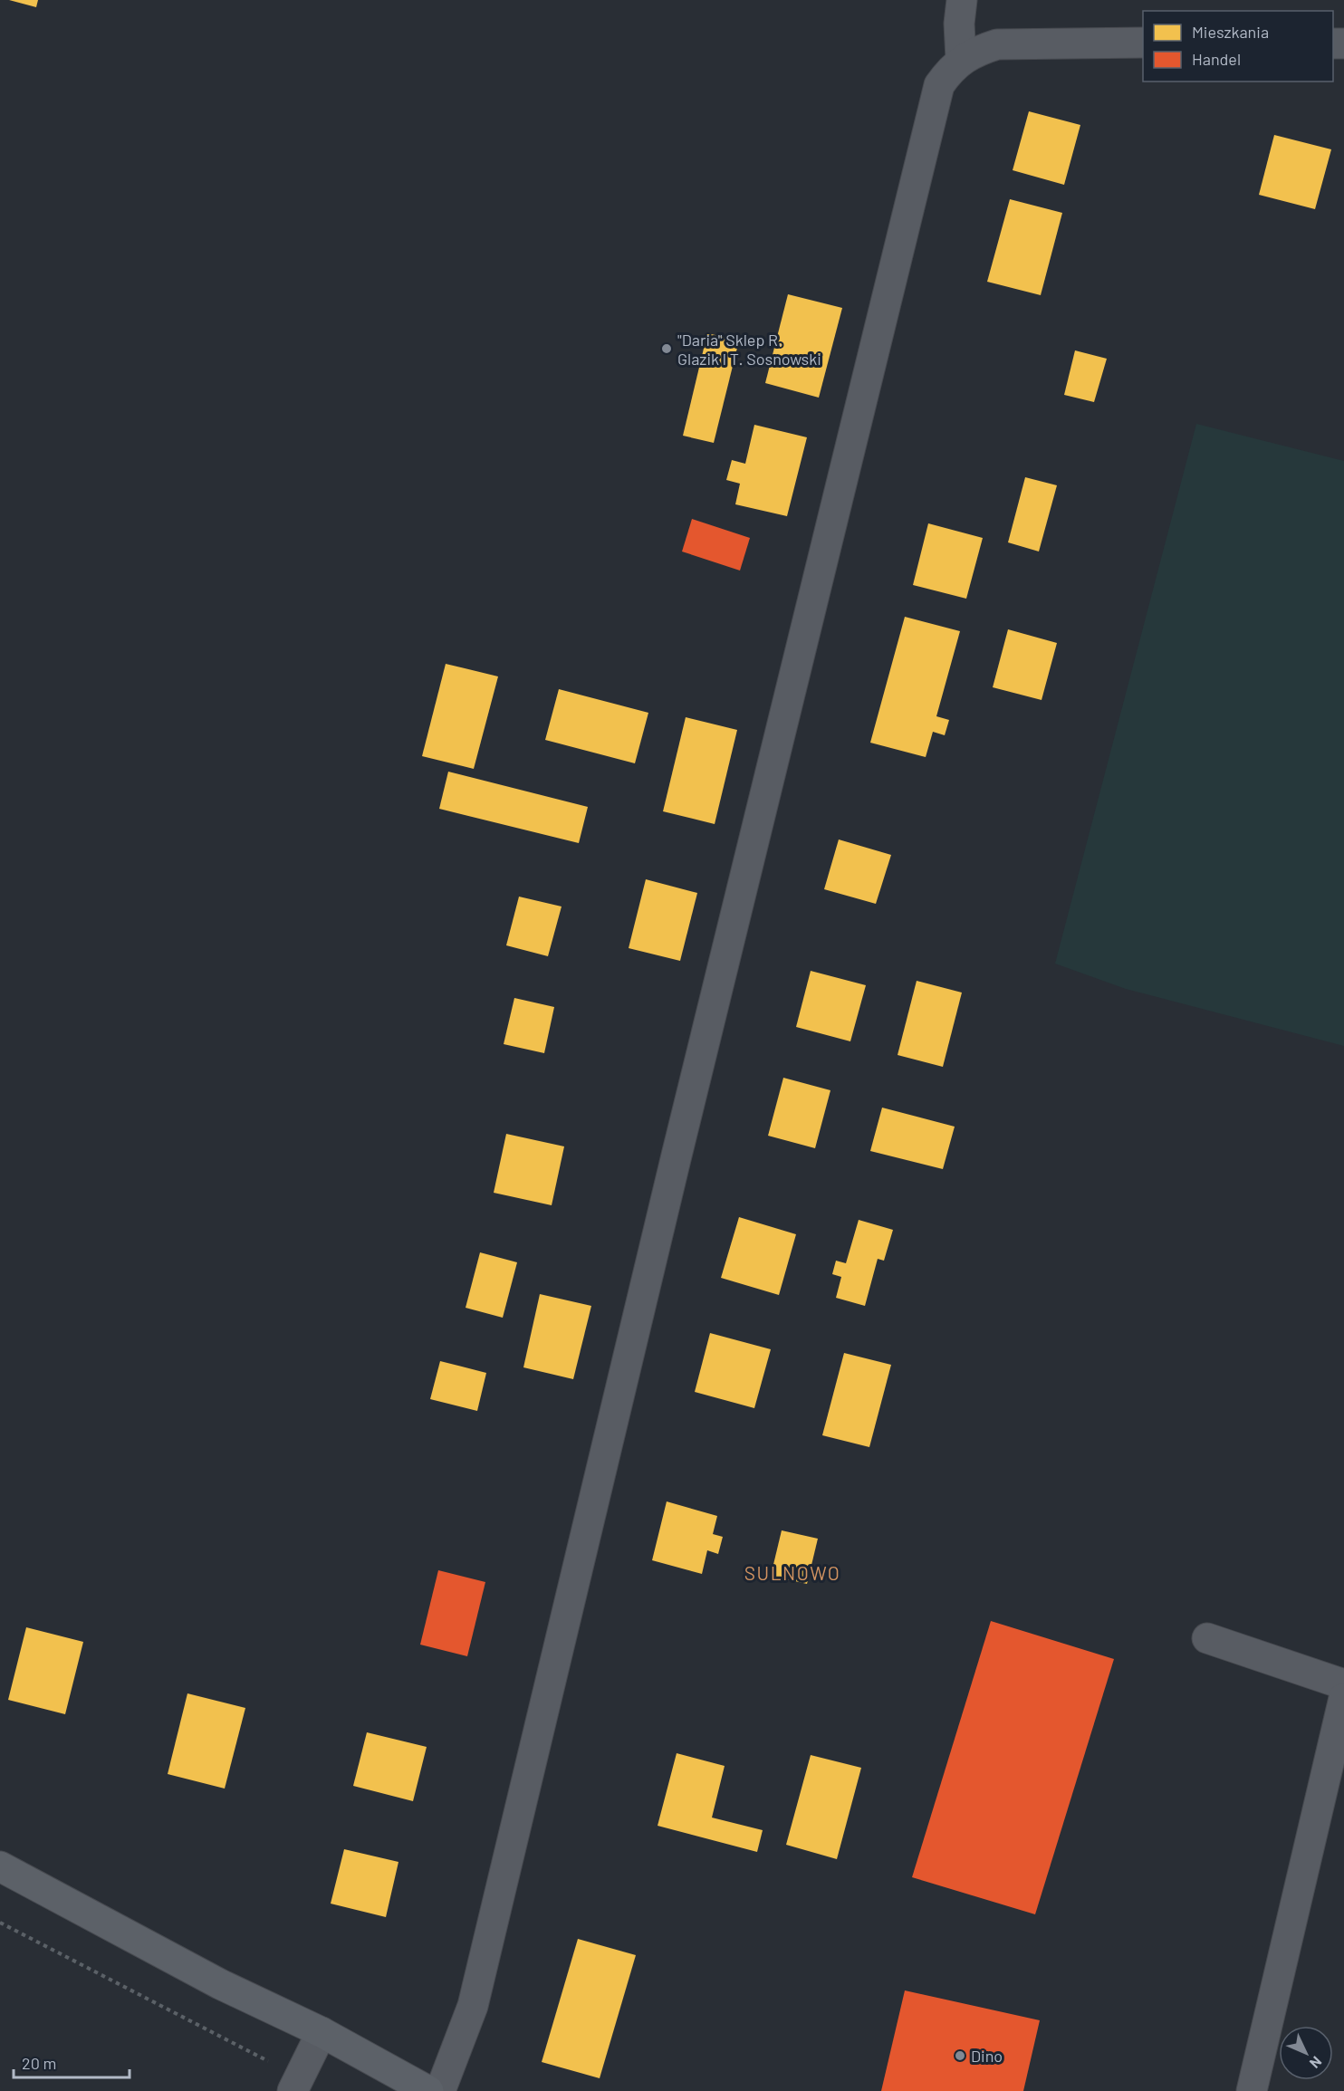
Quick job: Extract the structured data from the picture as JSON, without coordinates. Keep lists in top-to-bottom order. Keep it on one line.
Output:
{"districts":["SULNOWO"],"places":["\"Daria\" Sklep R. Glazik I T. Sosnowski","Dino"],"legend":["Mieszkania","Handel"],"scale_bar":"20 m","north":"bottom right"}
